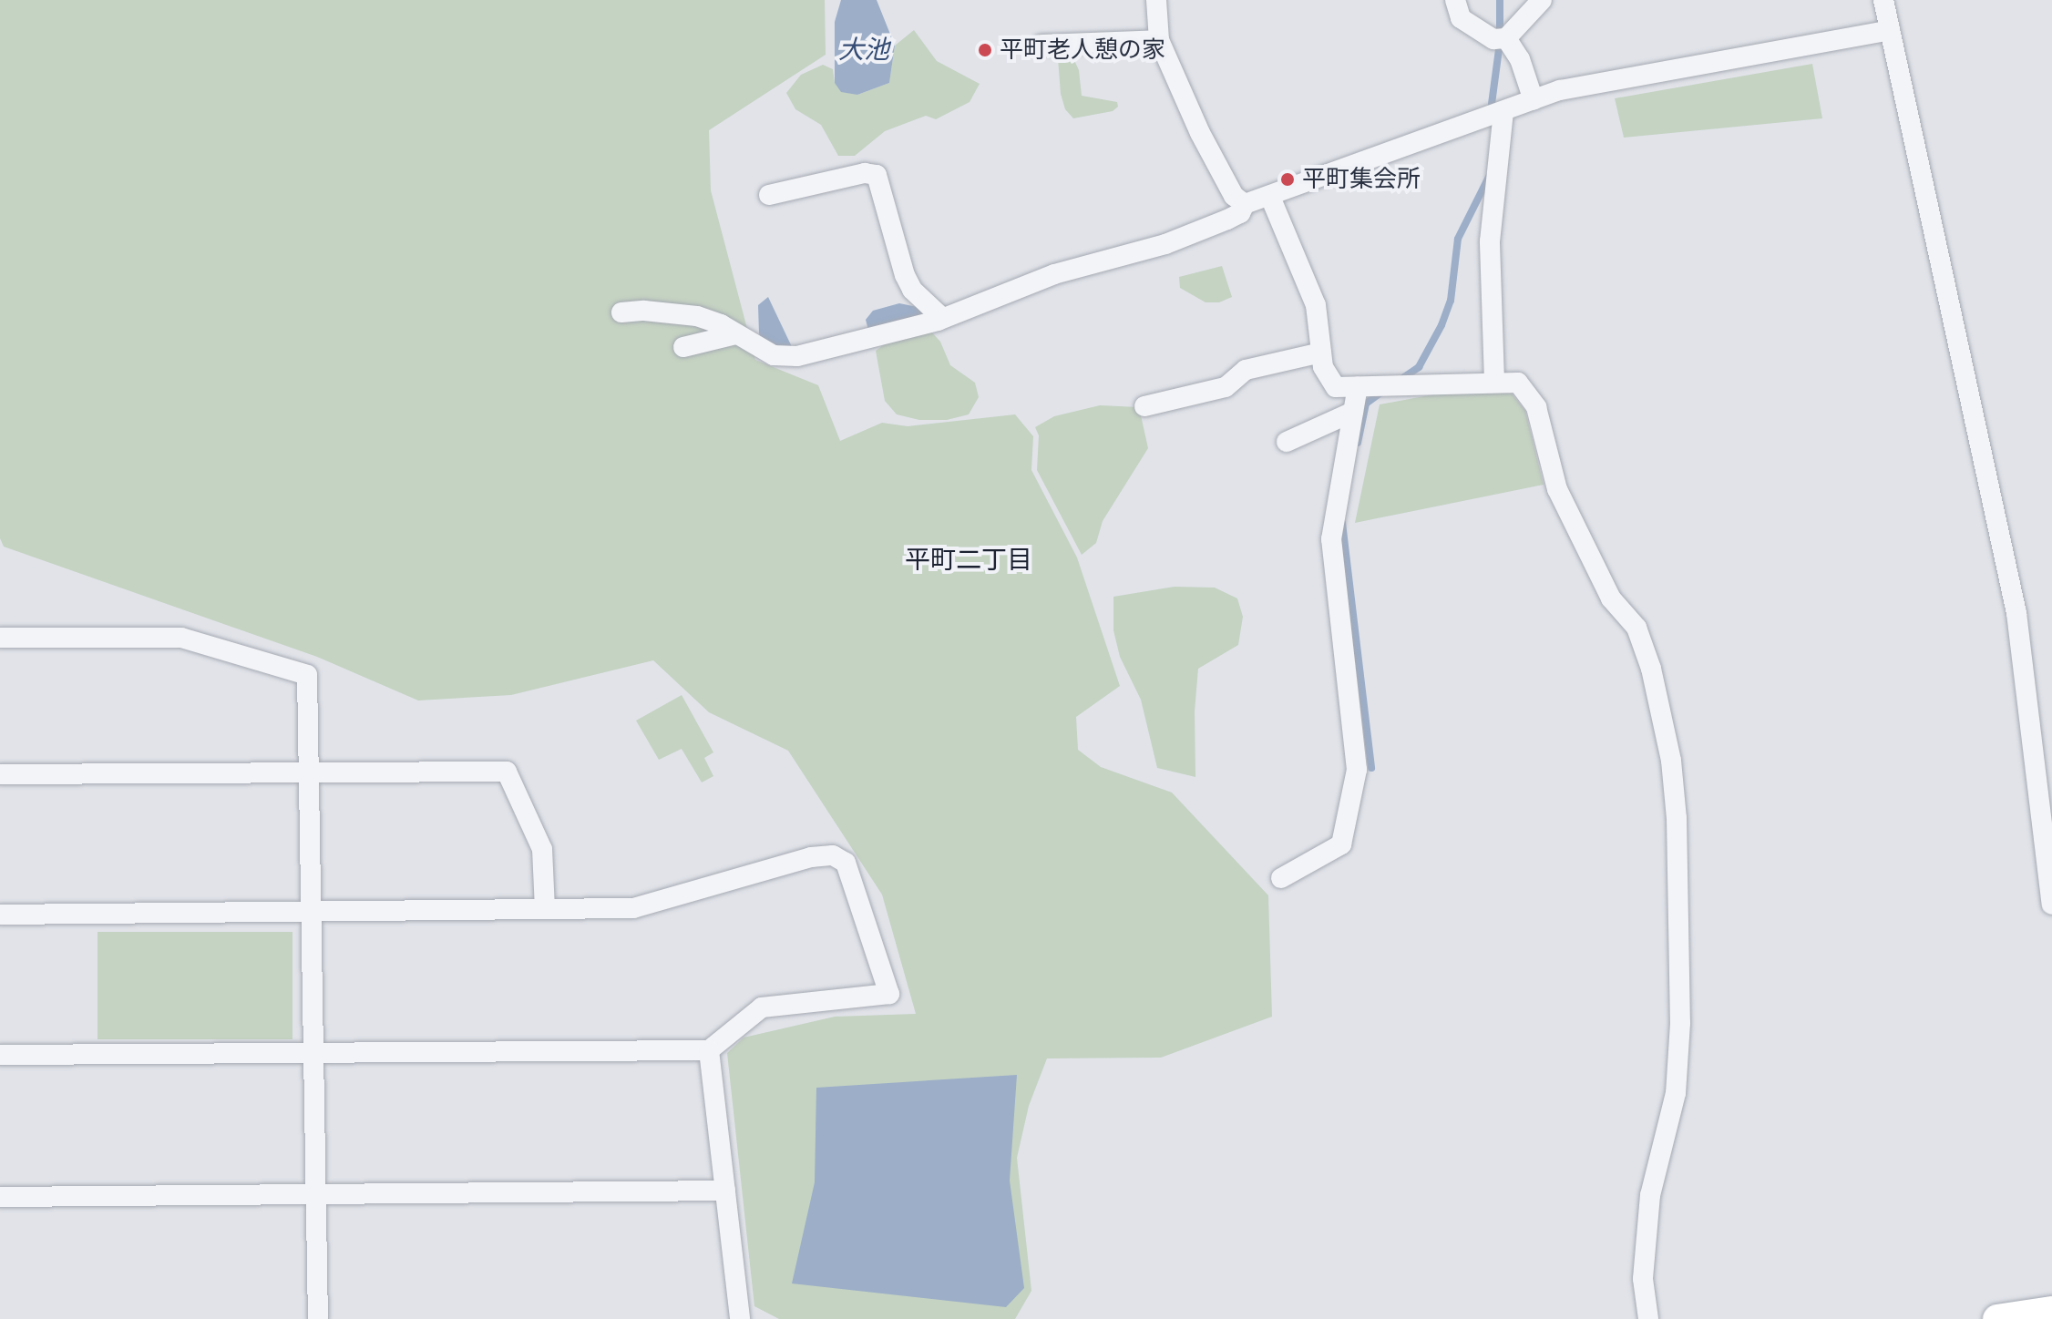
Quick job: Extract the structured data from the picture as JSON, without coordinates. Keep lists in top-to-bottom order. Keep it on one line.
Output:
{"districts":["平町二丁目"],"water":["大池"],"places":["平町老人憩の家","平町集会所"]}
